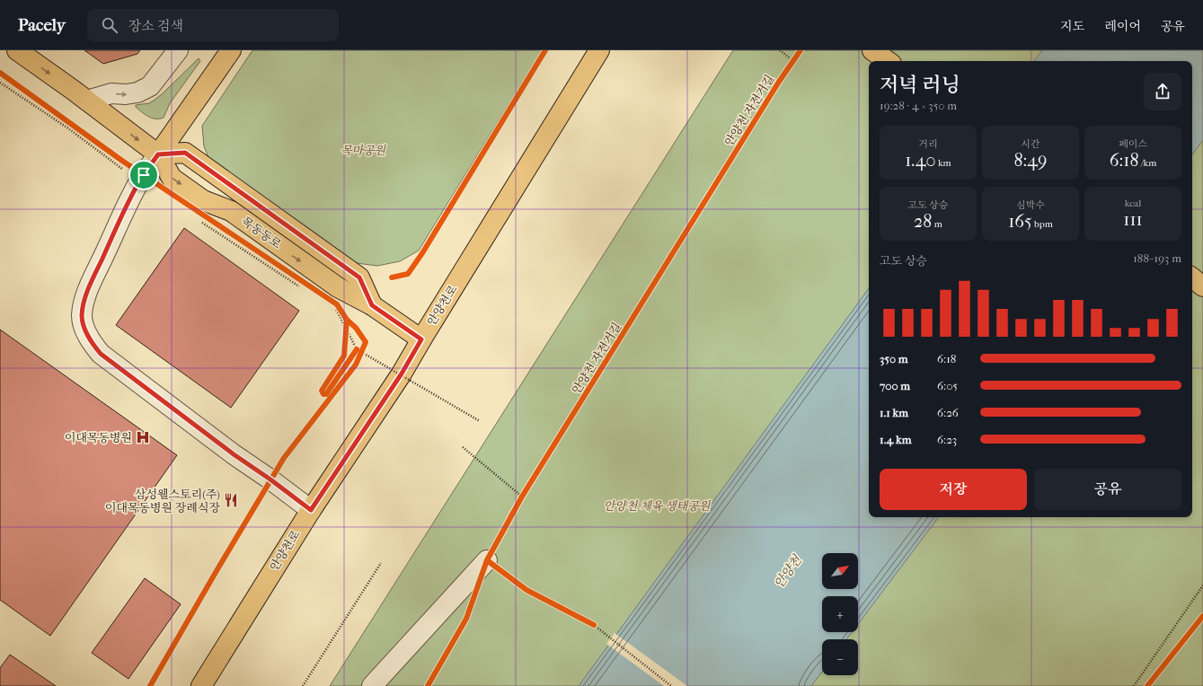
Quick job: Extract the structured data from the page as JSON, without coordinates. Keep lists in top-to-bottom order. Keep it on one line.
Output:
{"streets":{"main road":["목동동로","안양천로"],"cycle path":["안양천 자전거길"]},"crossings":[["목동동로","안양천로"]],"water":["안양천"],"parks":["목마공원","안양천 체육 생태공원"],"places":{"hospital":["이대목동병원"],"restaurant":["삼성웰스토리(주) 이대목동병원 장례식장"]},"north":"top right","page":{"header":"Pacely","search":"장소 검색","nav":["지도","레이어","공유"],"heading":["저녁 러닝","19:28 · 4 × 350 m"],"stats":[["거리","1.40 km"],["시간","8:49"],["페이스","6:18 /km"],["고도 상승","28 m"],["심박수","165 bpm"],["kcal","111"]],"chart":["고도 상승","188–193 m"],"list":[{"name":"350 m","note":"6:18"},{"name":"700 m","note":"6:05"},{"name":"1.1 km","note":"6:26"},{"name":"1.4 km","note":"6:23"}],"buttons":["저장","공유"],"map_buttons":["+","−"]}}
